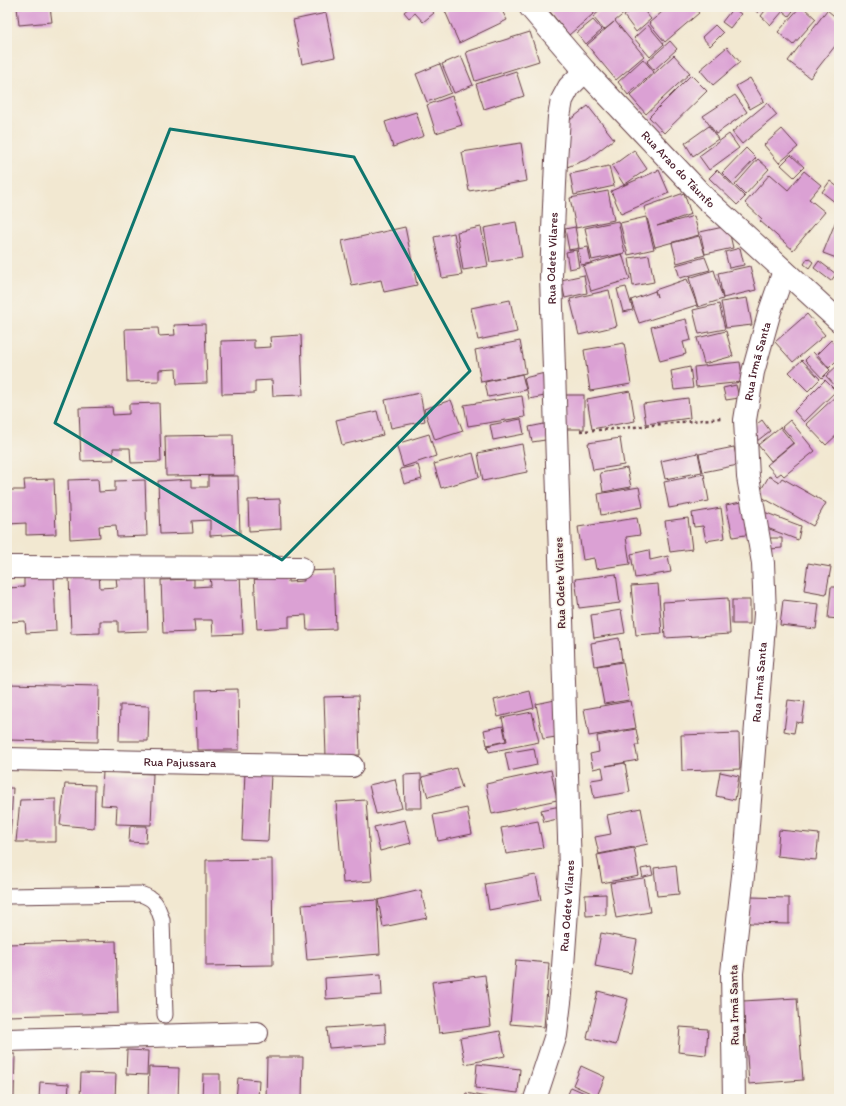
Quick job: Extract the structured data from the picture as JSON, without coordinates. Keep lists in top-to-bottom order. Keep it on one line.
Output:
{"streets":{"street":["Rua Arao do Táunfo","Rua Odete Vilares","Rua Irmã Santa","Rua Pajussara"]},"crossings":[["Rua Arao do Táunfo","Rua Odete Vilares"],["Rua Arao do Táunfo","Rua Irmã Santa"]]}
